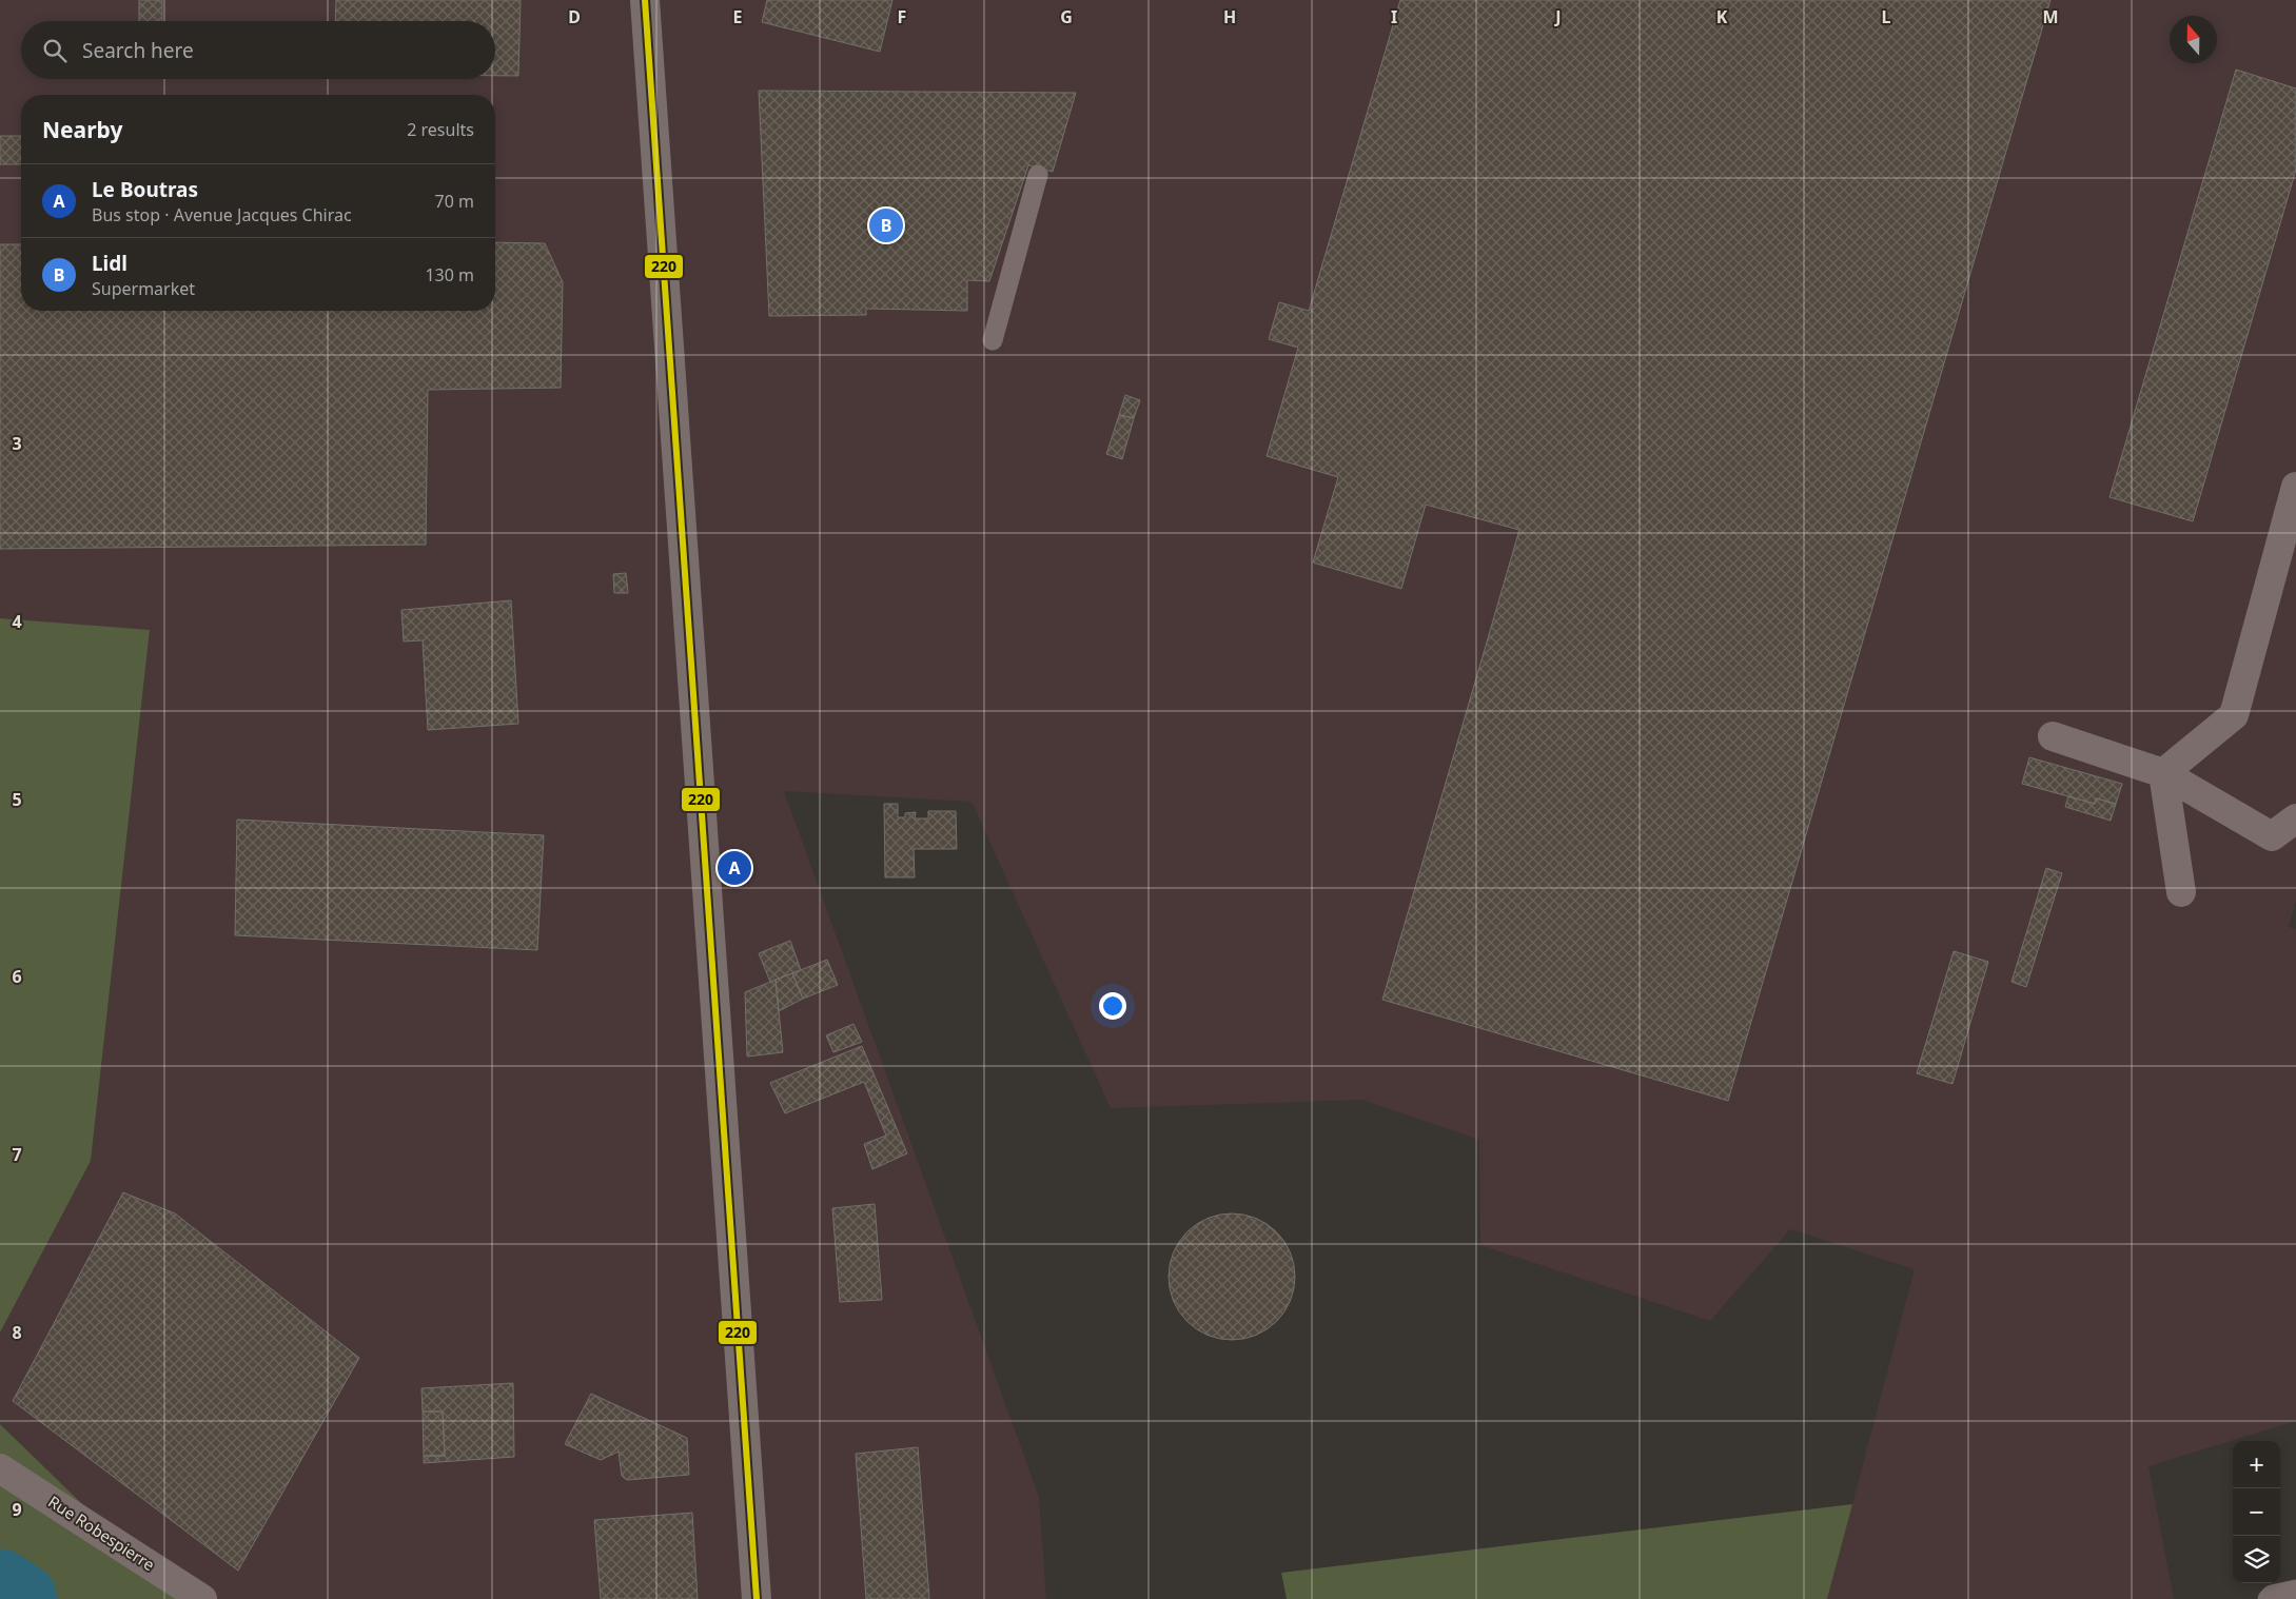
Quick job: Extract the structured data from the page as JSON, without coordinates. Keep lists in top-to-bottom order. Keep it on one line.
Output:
{"streets":{"street":["Rue Robespierre"]},"lines":["transit line 220"],"north":"top","page":{"search":"Search here","heading":["Nearby","2 results"],"list":[{"mark":"A","name":"Le Boutras","note":"Bus stop · Avenue Jacques Chirac","value":"70 m"},{"mark":"B","name":"Lidl","note":"Supermarket","value":"130 m"}],"pins":["B","A"],"map_buttons":["+","−"]},"grid":{"columns":["D","E","F","G","H","I","J","K","L","M"],"rows":["3","4","5","6","7","8","9"]}}
